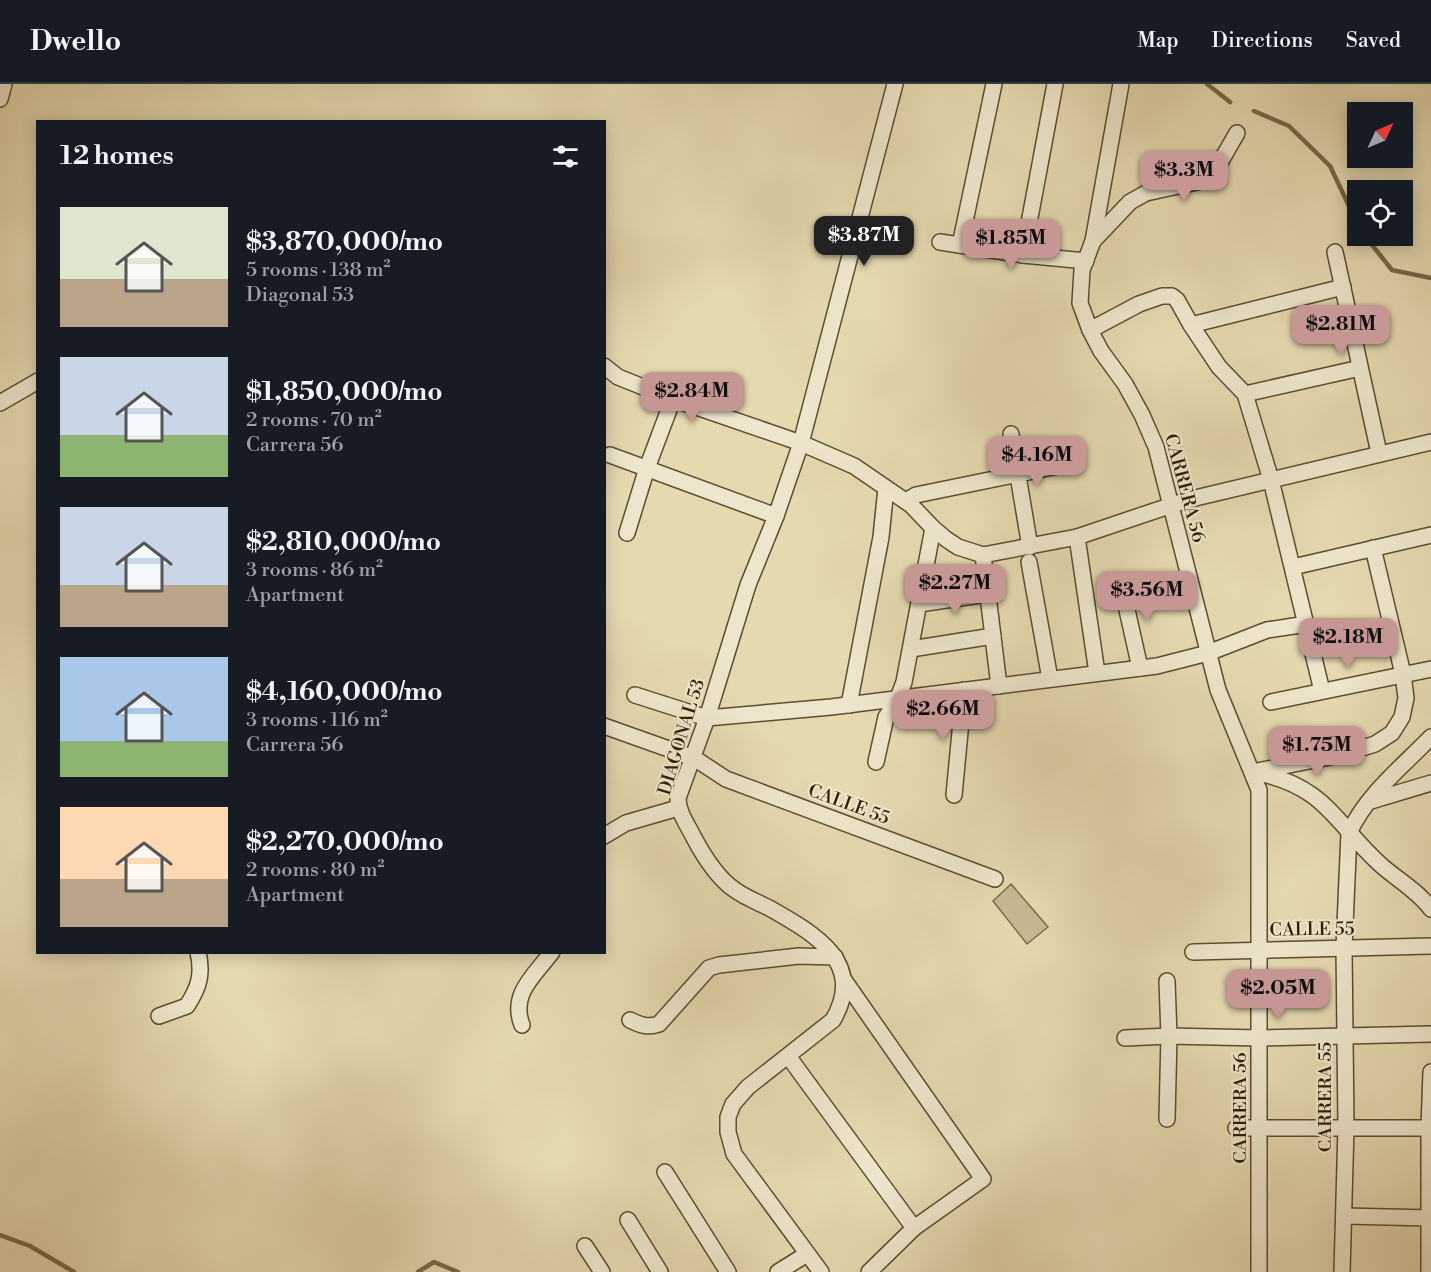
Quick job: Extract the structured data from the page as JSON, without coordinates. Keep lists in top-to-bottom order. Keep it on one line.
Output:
{"streets":{"street":["CARRERA 56","DIAGONAL 53","CALLE 55","CARRERA 55"]},"crossings":[["CARRERA 56","CALLE 55"],["DIAGONAL 53","CALLE 55"],["CALLE 55","CARRERA 55"]],"north":"top right","page":{"header":"Dwello","nav":["Map","Directions","Saved"],"heading":"12 homes","price":["$3.3M","$3.87M","$1.85M","$2.81M","$2.84M","$4.16M","$2.27M","$3.56M","$2.18M","$2.66M","$1.75M","$2.05M"],"list":[{"name":"$3,870,000/mo","note":"5 rooms · 138 m² · Diagonal 53"},{"name":"$1,850,000/mo","note":"2 rooms · 70 m² · Carrera 56"},{"name":"$2,810,000/mo","note":"3 rooms · 86 m² · Apartment"},{"name":"$4,160,000/mo","note":"3 rooms · 116 m² · Carrera 56"},{"name":"$2,270,000/mo","note":"2 rooms · 80 m² · Apartment"}]}}
